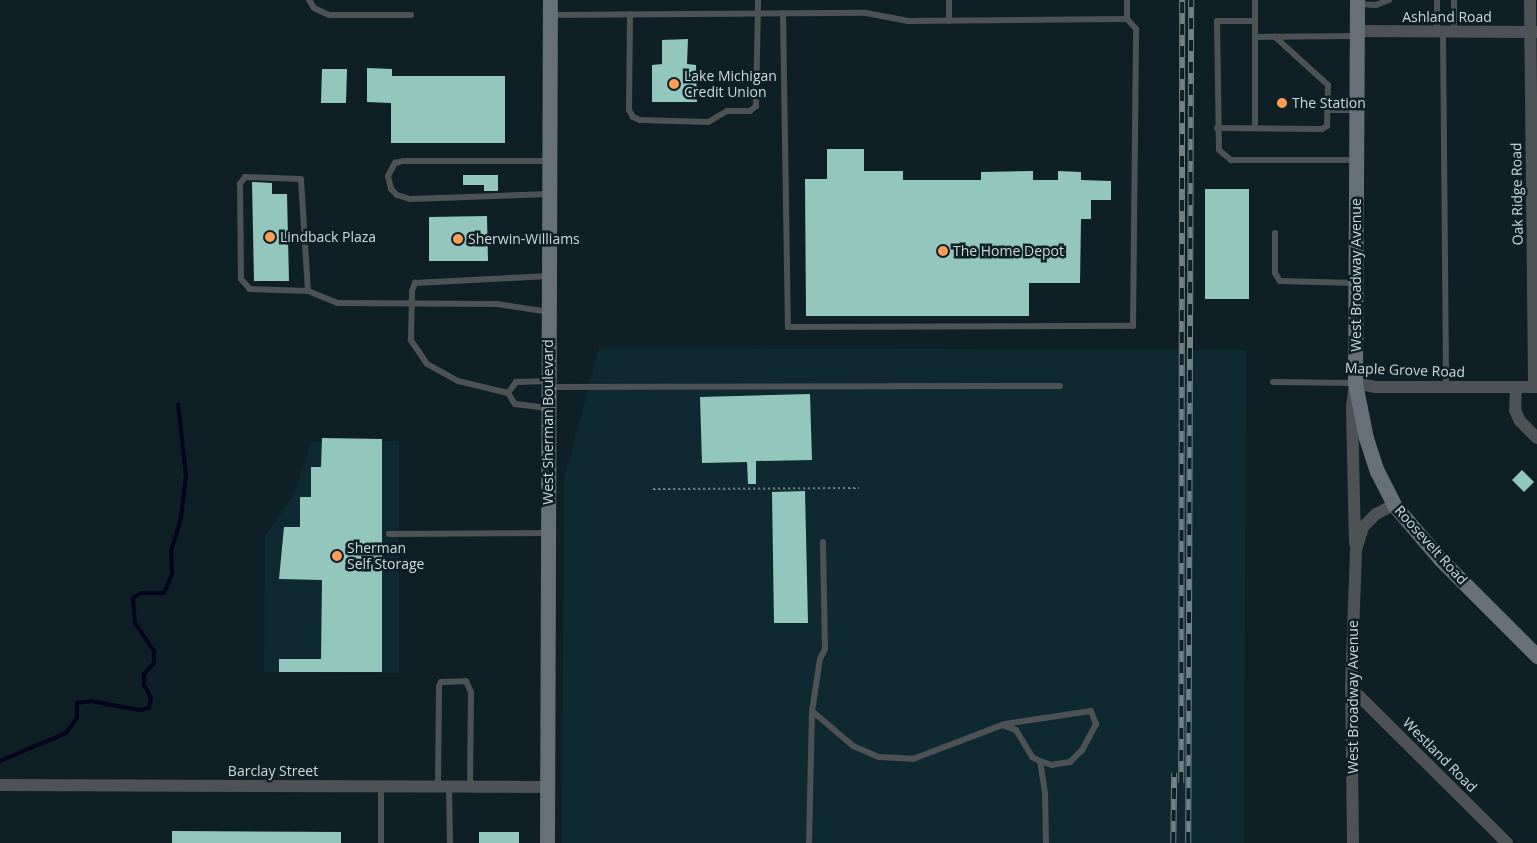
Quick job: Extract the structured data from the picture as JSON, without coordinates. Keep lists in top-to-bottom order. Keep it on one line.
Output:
{"streets":{"main road":["West Broadway Avenue","West Sherman Boulevard","Roosevelt Road"],"street":["Ashland Road","Oak Ridge Road","Maple Grove Road","Westland Road","Barclay Street"]},"crossings":[["Ashland Road","Oak Ridge Road"],["Ashland Road","West Broadway Avenue"],["Oak Ridge Road","Maple Grove Road"],["West Broadway Avenue","Maple Grove Road"],["West Broadway Avenue","Roosevelt Road"],["West Broadway Avenue","Westland Road"],["Maple Grove Road","Roosevelt Road"],["West Sherman Boulevard","Barclay Street"]],"places":["Lake Michigan Credit Union","The Station","Lindback Plaza","Sherwin-Williams","The Home Depot","Sherman Self Storage"]}
